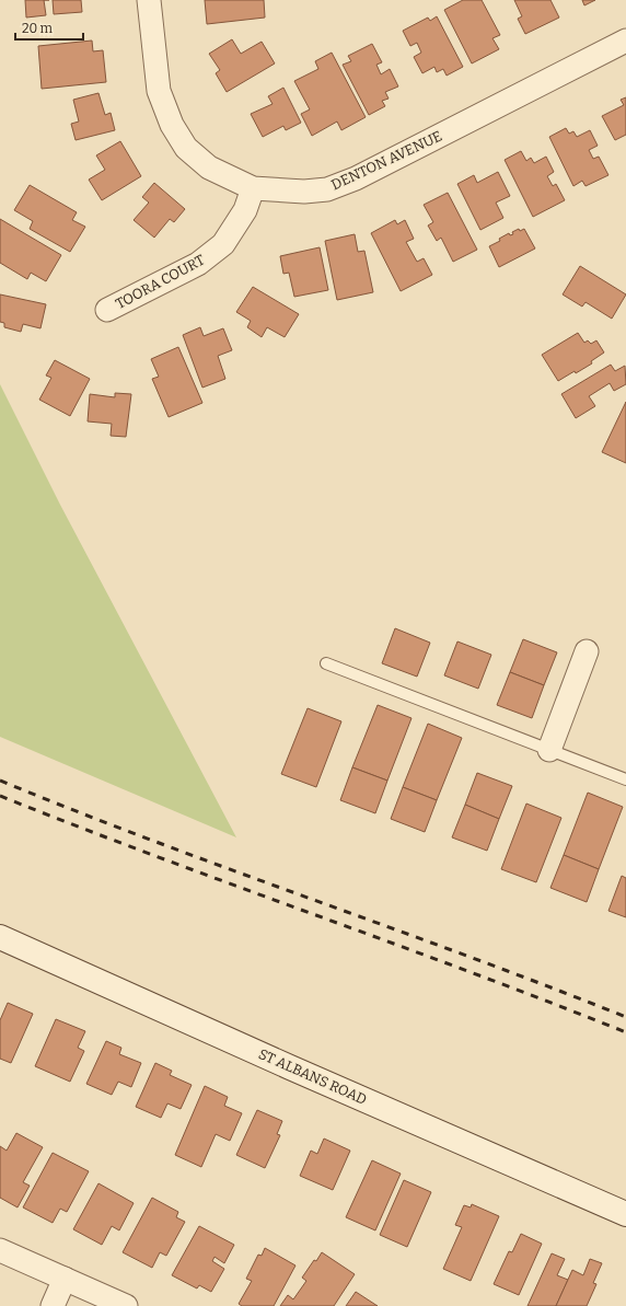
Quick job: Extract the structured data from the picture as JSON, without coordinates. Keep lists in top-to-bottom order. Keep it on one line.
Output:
{"streets":{"main road":["ST ALBANS ROAD"],"street":["DENTON AVENUE","TOORA COURT"]},"crossings":[["DENTON AVENUE","TOORA COURT"]],"scale_bar":"20 m"}
